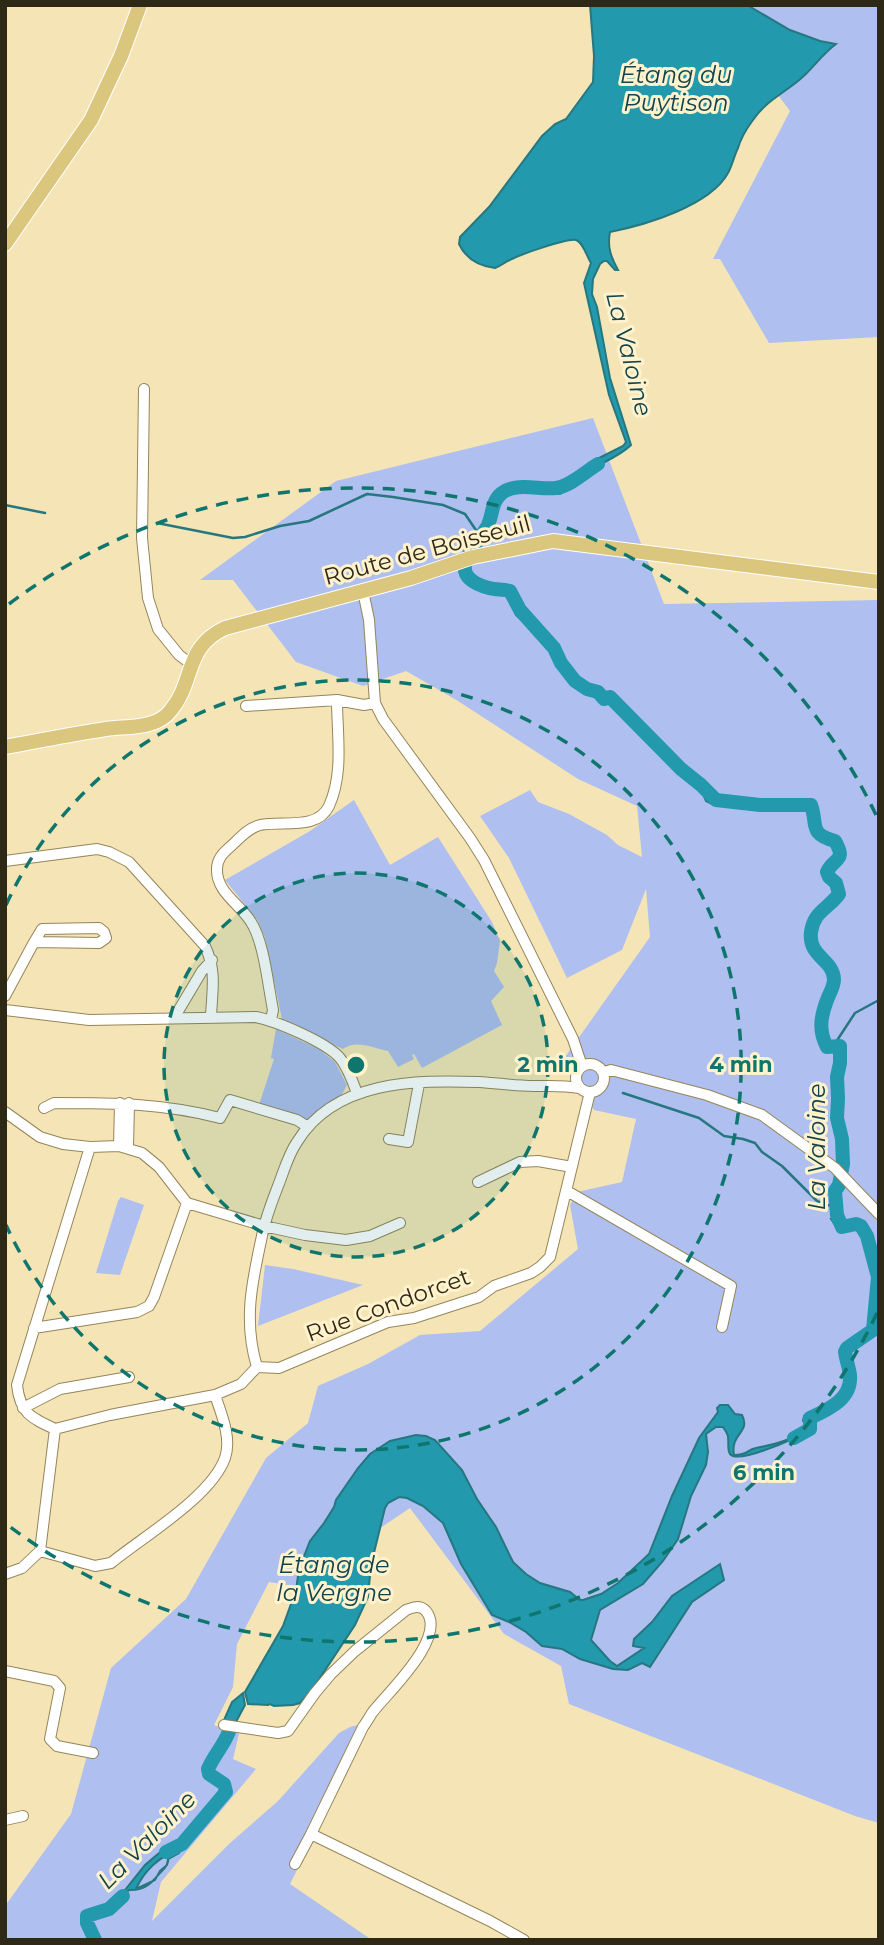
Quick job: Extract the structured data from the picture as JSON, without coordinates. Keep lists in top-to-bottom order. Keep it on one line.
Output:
{"streets":{"main road":["Route de Boisseuil"],"street":["Rue Condorcet"]},"water":["Étang du Puytison","La Valoine","Étang de la Vergne"],"rings":["2 min","4 min","6 min"]}
